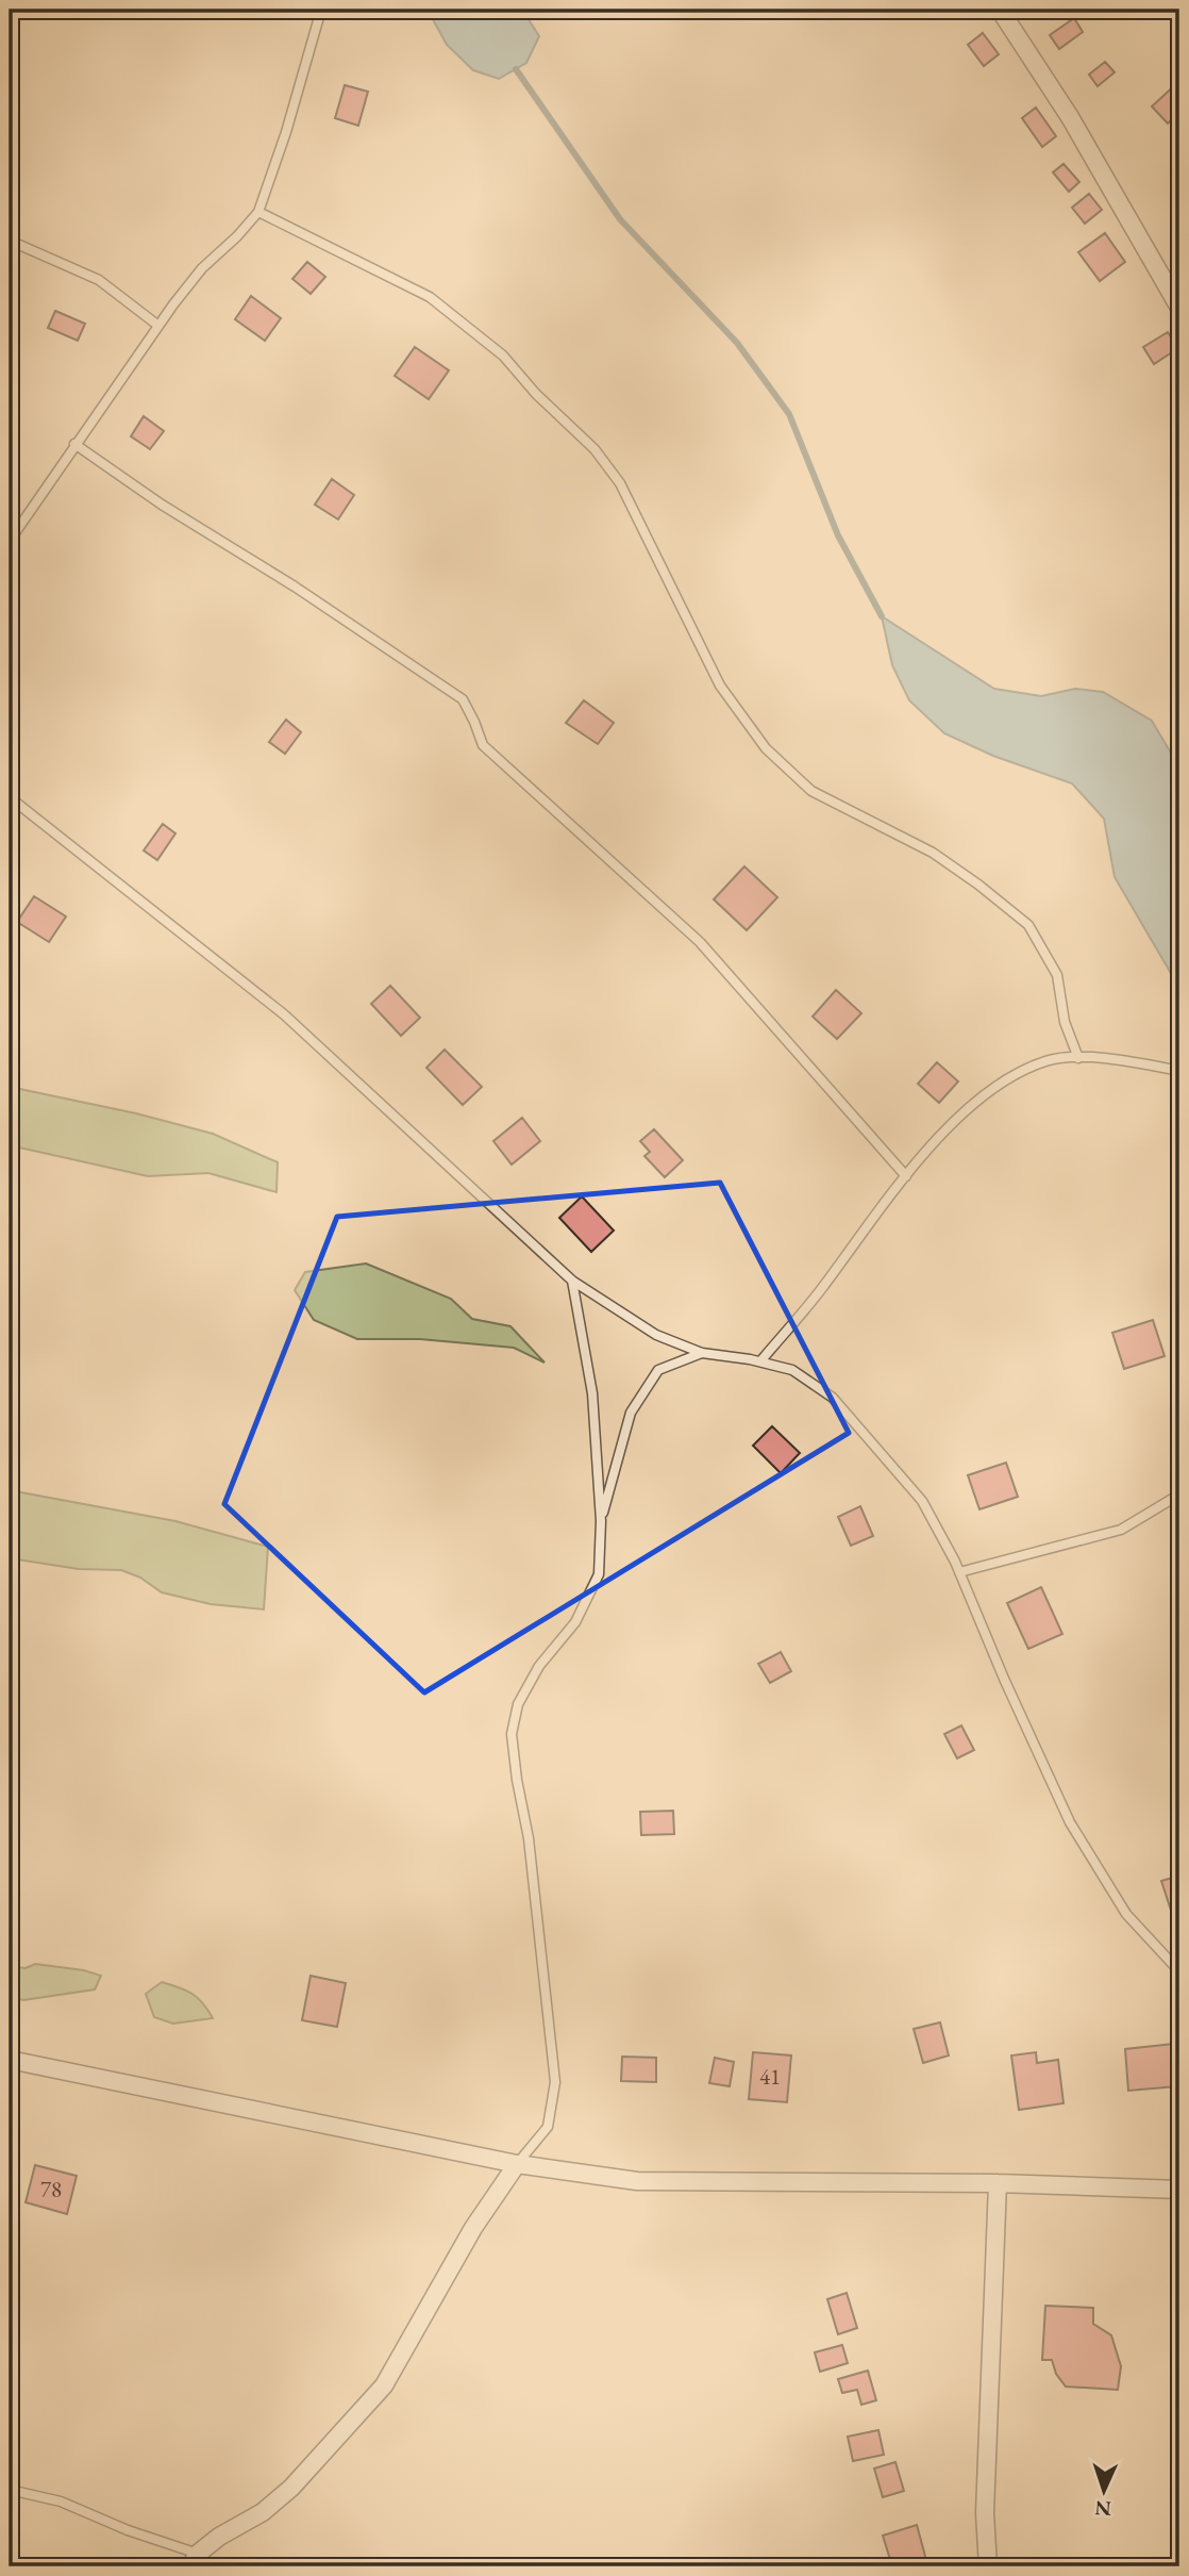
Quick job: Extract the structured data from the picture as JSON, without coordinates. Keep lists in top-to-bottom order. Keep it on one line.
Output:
{"house_numbers":["41","78"],"north":"bottom"}
